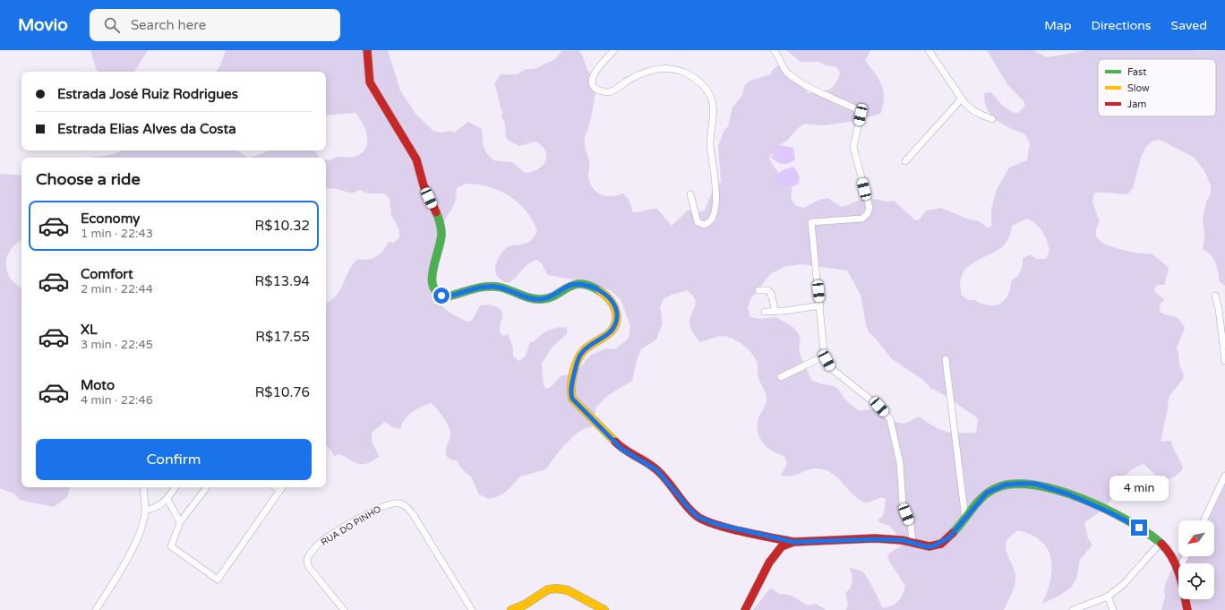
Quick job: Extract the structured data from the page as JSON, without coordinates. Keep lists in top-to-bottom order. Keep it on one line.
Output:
{"streets":{"street":["RUA DO PINHO"]},"legend":["Fast","Slow","Jam"],"north":"bottom left","page":{"header":"Movio","search":"Search here","nav":["Map","Directions","Saved"],"banner":["Estrada José Ruiz Rodrigues","Estrada Elias Alves da Costa"],"heading":"Choose a ride","list":[{"name":"Economy","note":"1 min · 22:43","value":"R$10.32"},{"name":"Comfort","note":"2 min · 22:44","value":"R$13.94"},{"name":"XL","note":"3 min · 22:45","value":"R$17.55"},{"name":"Moto","note":"4 min · 22:46","value":"R$10.76"}],"buttons":"Confirm","bubble":"4 min"}}
